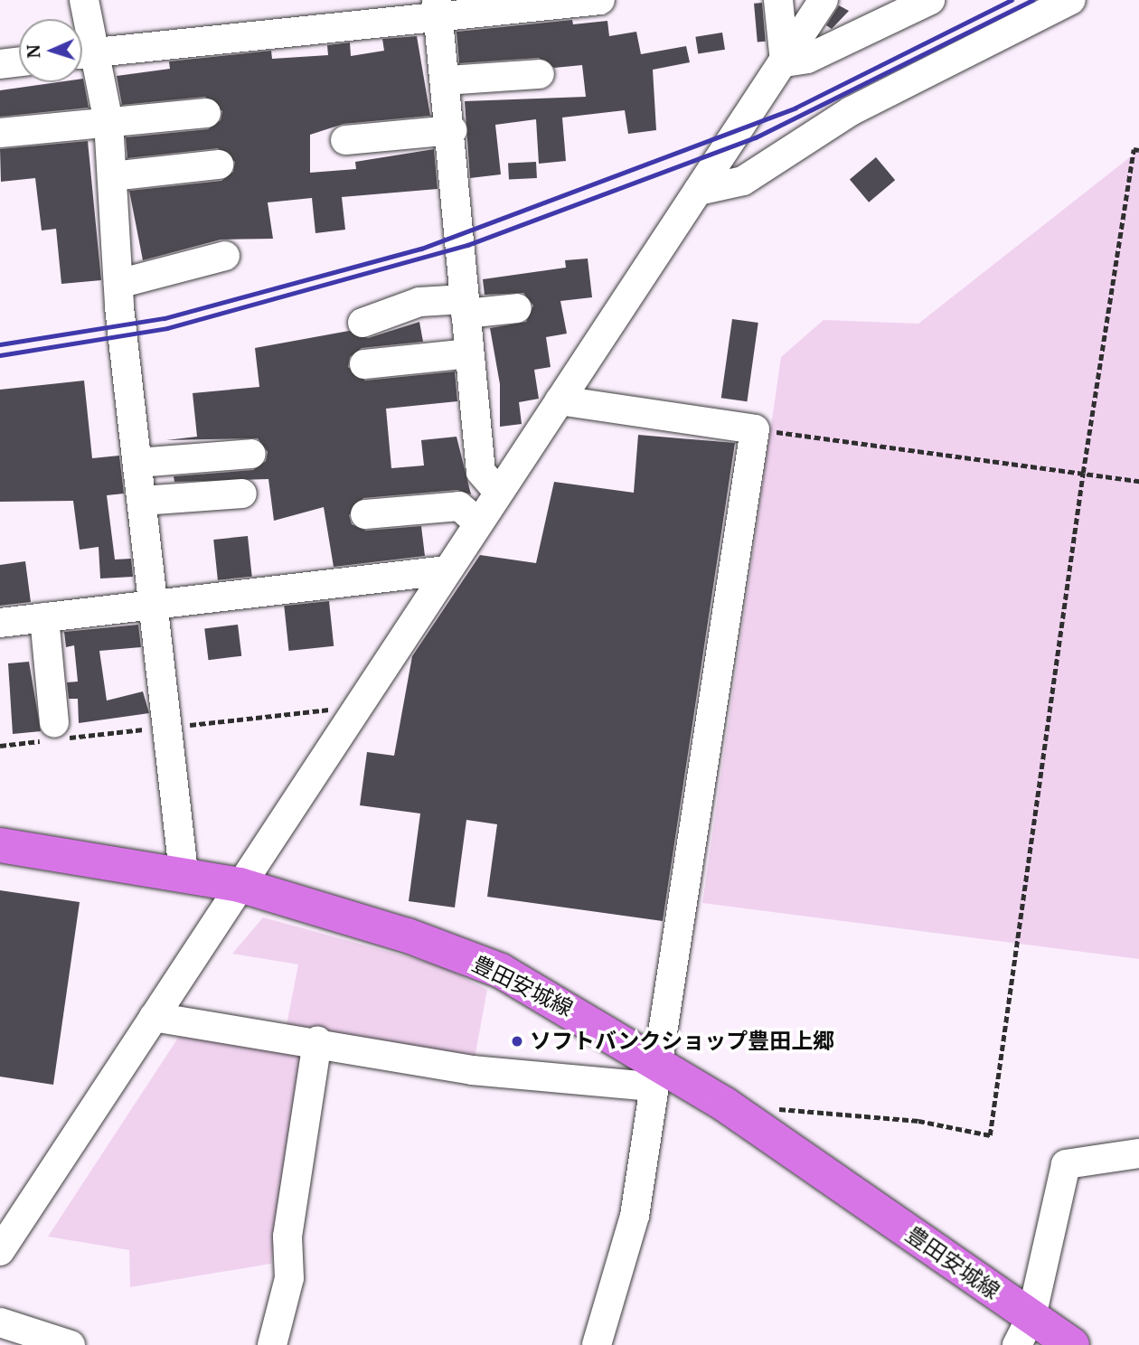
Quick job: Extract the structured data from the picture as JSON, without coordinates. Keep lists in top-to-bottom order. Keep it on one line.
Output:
{"streets":{"main road":["豊田安城線"]},"places":["ソフトバンクショップ豊田上郷"],"north":"left"}
